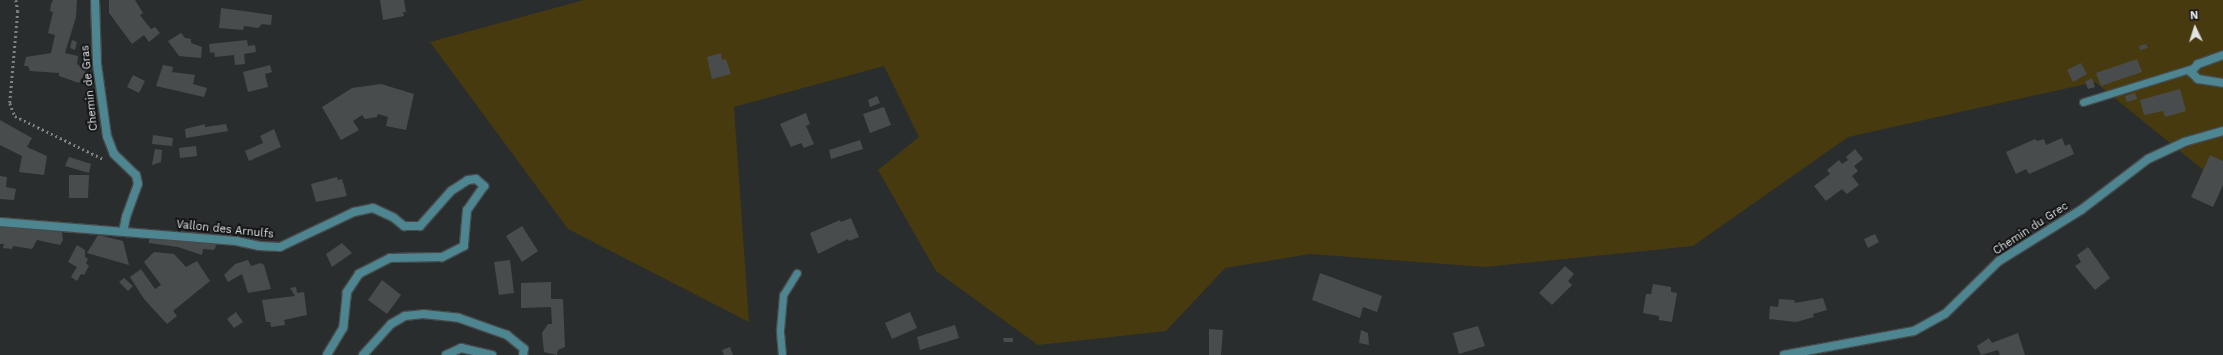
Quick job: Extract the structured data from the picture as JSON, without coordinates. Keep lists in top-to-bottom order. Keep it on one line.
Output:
{"streets":{"street":["Chemin de Gras","Chemin du Grec","Vallon des Arnulfs"]},"crossings":[["Chemin de Gras","Vallon des Arnulfs"]],"north":"top"}
